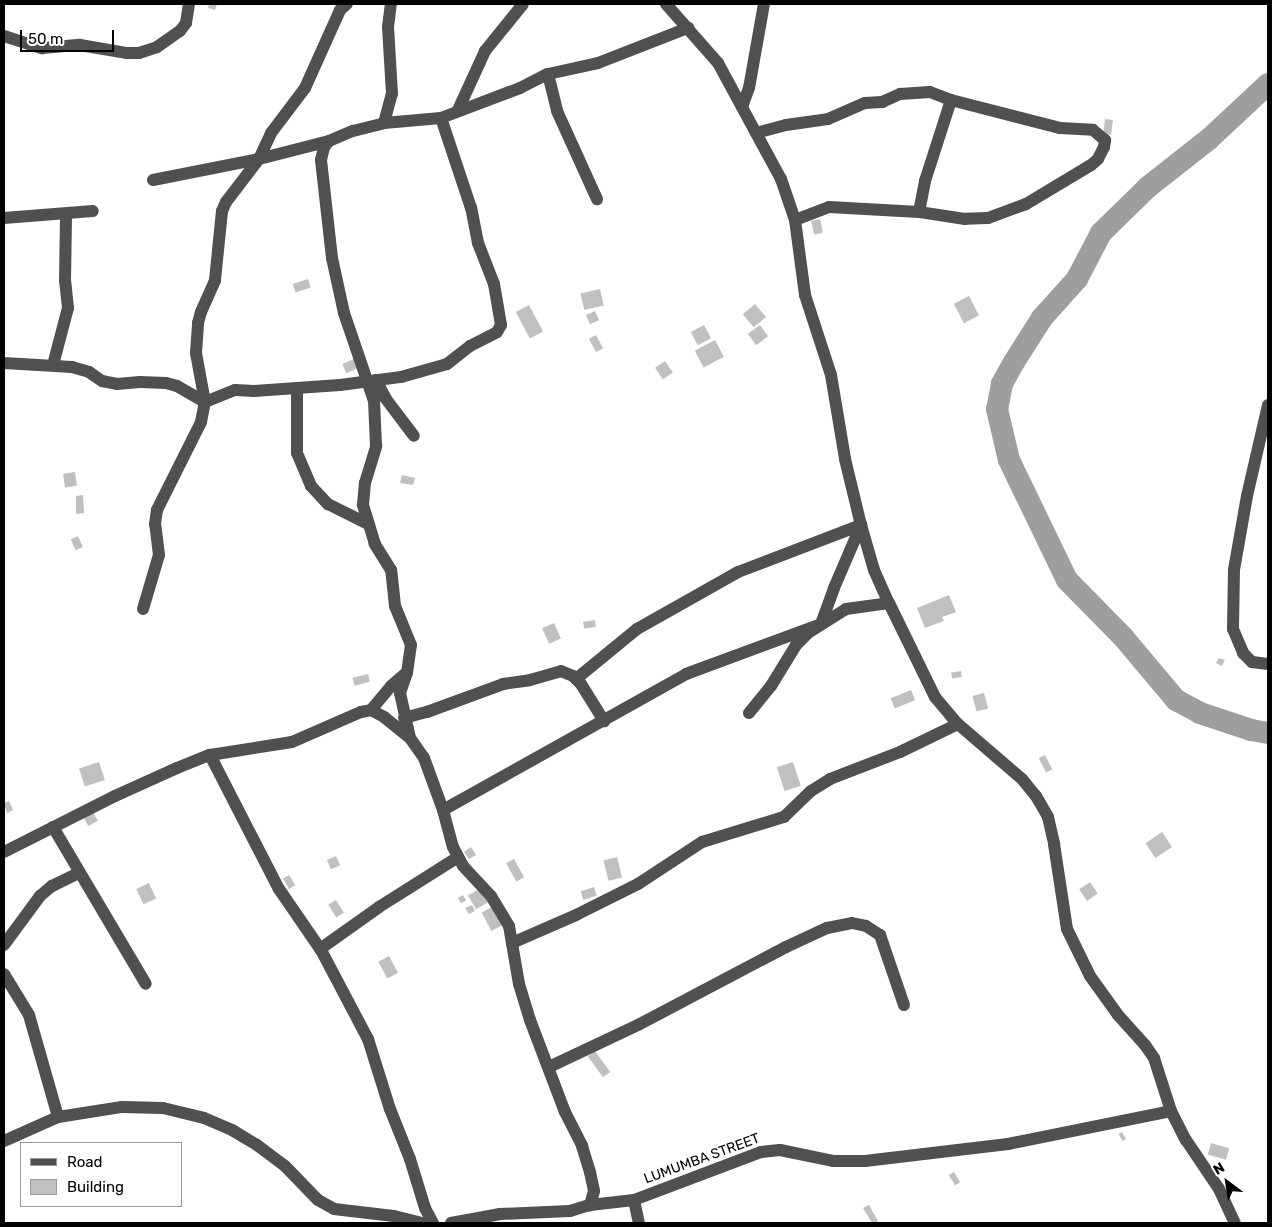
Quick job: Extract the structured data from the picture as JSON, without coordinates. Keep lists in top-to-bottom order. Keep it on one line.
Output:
{"streets":{"street":["LUMUMBA STREET"]},"legend":["Road","Building"],"scale_bar":"50 m","north":"top left"}
